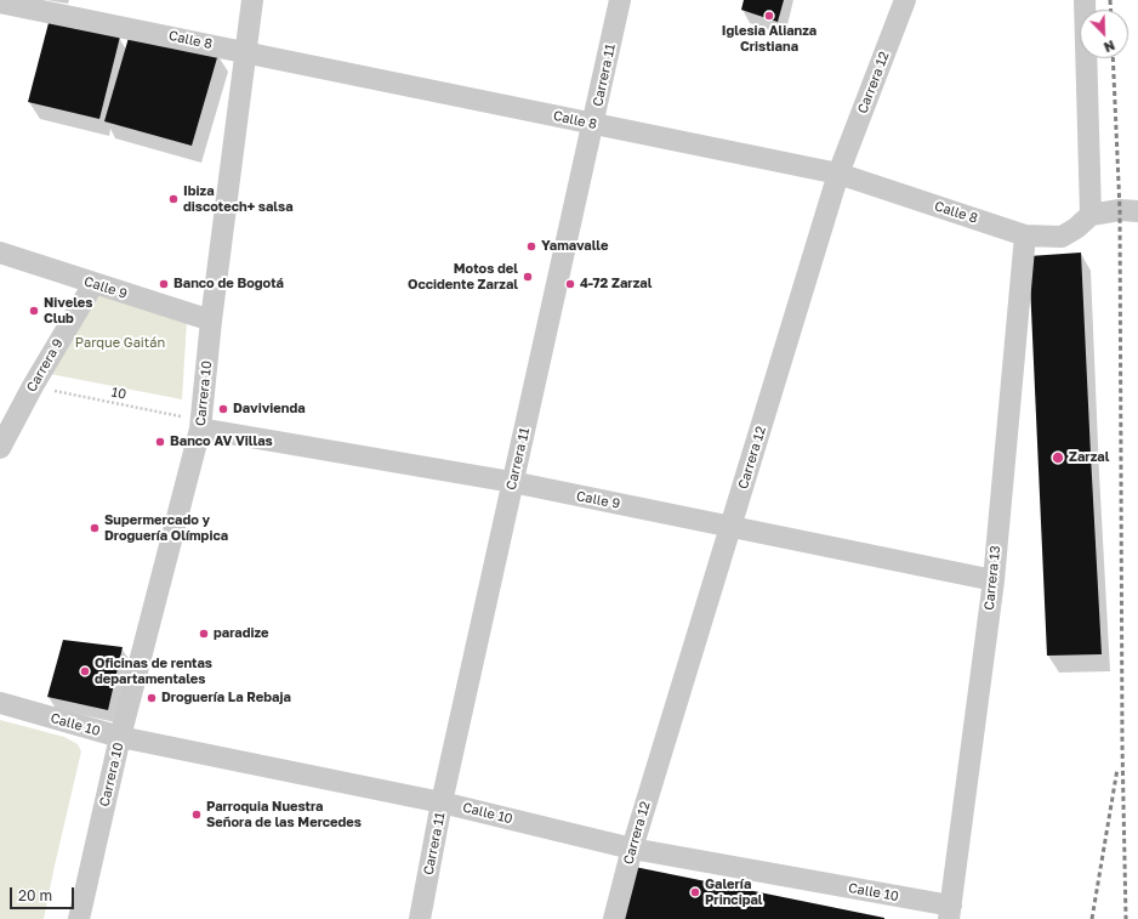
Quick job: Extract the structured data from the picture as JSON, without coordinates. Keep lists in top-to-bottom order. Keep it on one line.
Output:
{"streets":{"street":["Calle 8","Carrera 11","Carrera 12","Calle 9","Carrera 9","Carrera 10","Carrera 13","Calle 10"],"path":["10"]},"crossings":[["Calle 8","Carrera 11"],["Calle 8","Carrera 12"],["Calle 8","Carrera 10"],["Calle 8","Carrera 13"],["Carrera 11","Calle 9"],["Carrera 11","Calle 10"],["Carrera 12","Calle 9"],["Carrera 12","Calle 10"],["Calle 9","Carrera 9"],["Calle 9","10"],["Calle 9","Carrera 10"],["Calle 9","Carrera 13"],["Carrera 9","10"],["10","Carrera 10"],["Carrera 10","Calle 10"],["Carrera 13","Calle 10"]],"parks":["Parque Gaitán"],"places":["Iglesia Alianza Cristiana","Ibiza discotech+ salsa","Yamavalle","Motos del Occidente Zarzal","Banco de Bogotá","4-72 Zarzal","Niveles Club","Davivienda","Banco AV Villas","Zarzal","Supermercado y Droguería Olímpica","paradize","Oficinas de rentas departamentales","Droguería La Rebaja","Parroquia Nuestra Señora de las Mercedes","Galería Principal"],"scale_bar":"20 m","north":"bottom right"}
